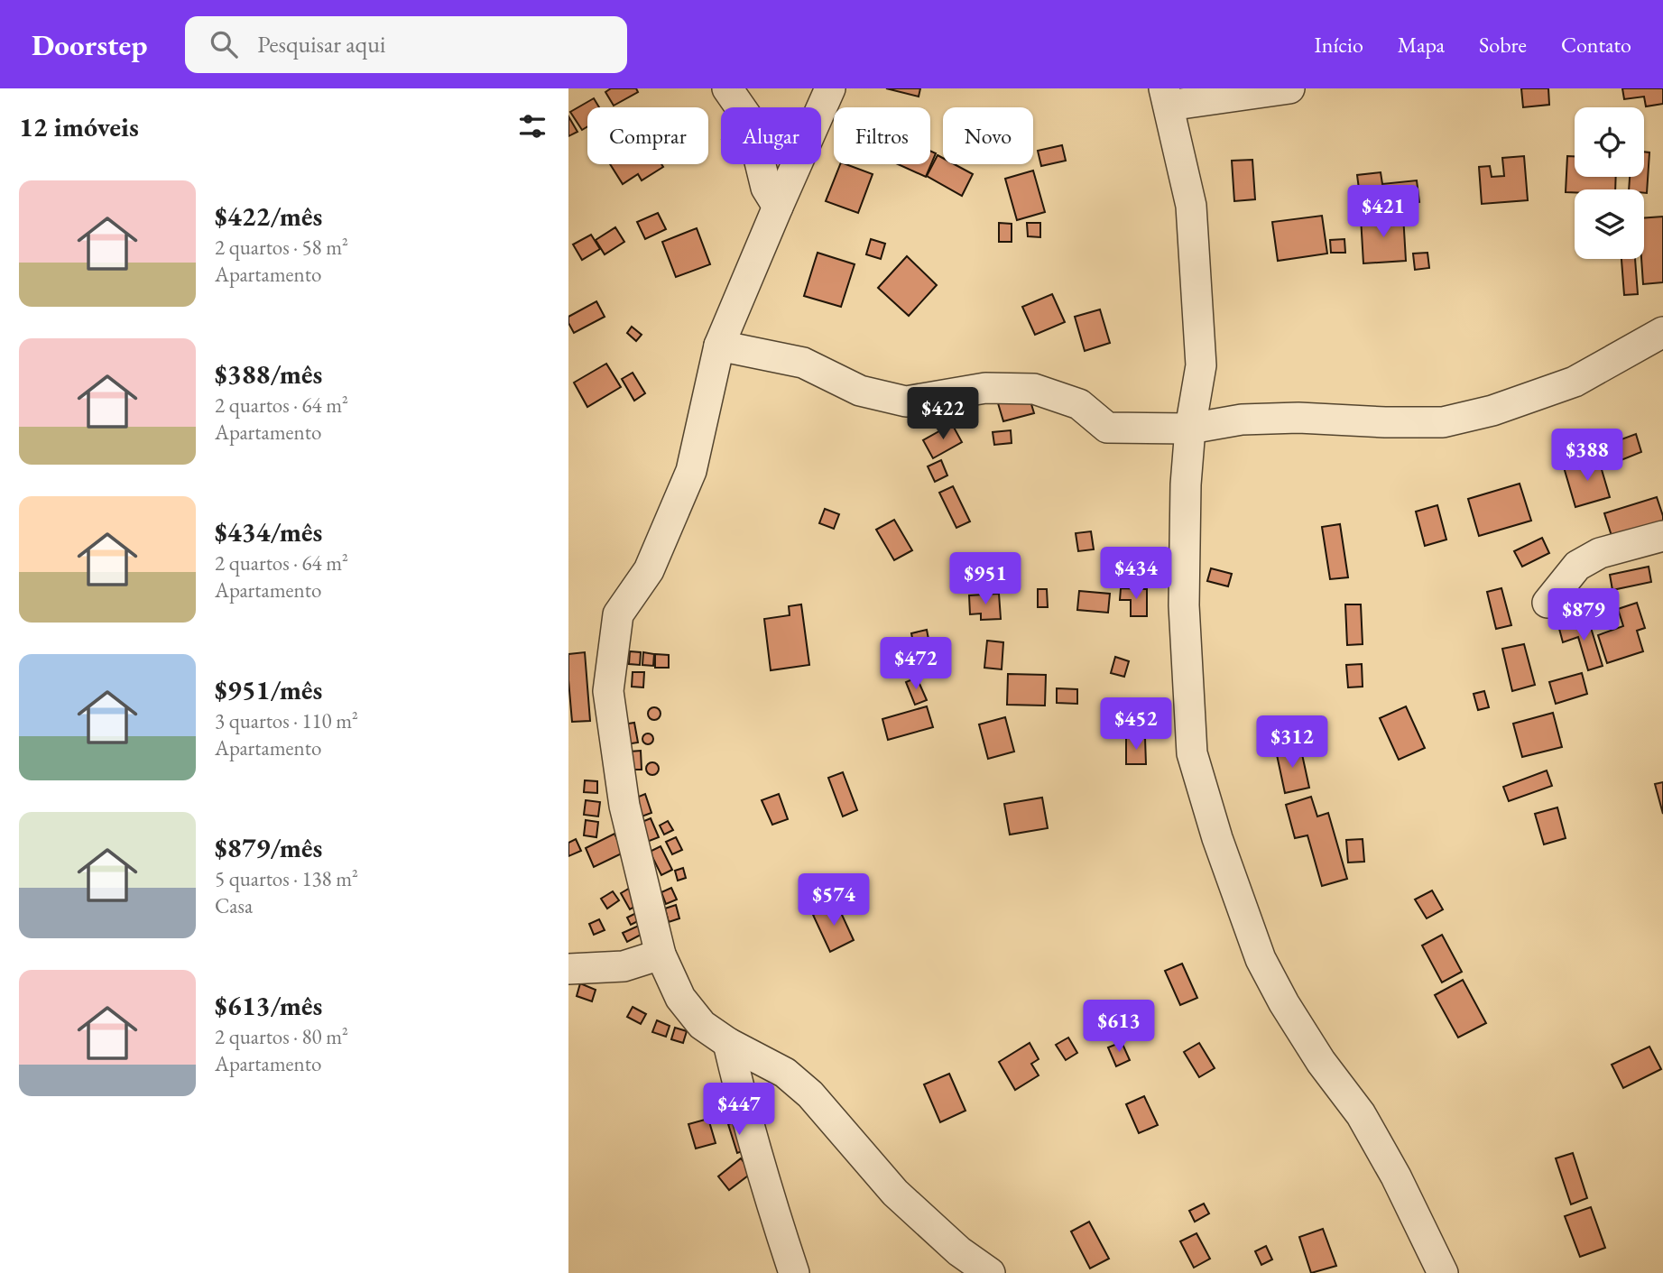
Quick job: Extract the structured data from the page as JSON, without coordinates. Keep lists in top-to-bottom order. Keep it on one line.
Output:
{"page":{"header":"Doorstep","search":"Pesquisar aqui","nav":["Início","Mapa","Sobre","Contato"],"heading":"12 imóveis","chip":["Comprar","Alugar","Filtros","Novo"],"list":[{"name":"$422/mês","note":"2 quartos · 58 m² · Apartamento"},{"name":"$388/mês","note":"2 quartos · 64 m² · Apartamento"},{"name":"$434/mês","note":"2 quartos · 64 m² · Apartamento"},{"name":"$951/mês","note":"3 quartos · 110 m² · Apartamento"},{"name":"$879/mês","note":"5 quartos · 138 m² · Casa"},{"name":"$613/mês","note":"2 quartos · 80 m² · Apartamento"}],"price":["$421","$422","$388","$434","$951","$879","$472","$452","$312","$574","$613","$447"]}}
